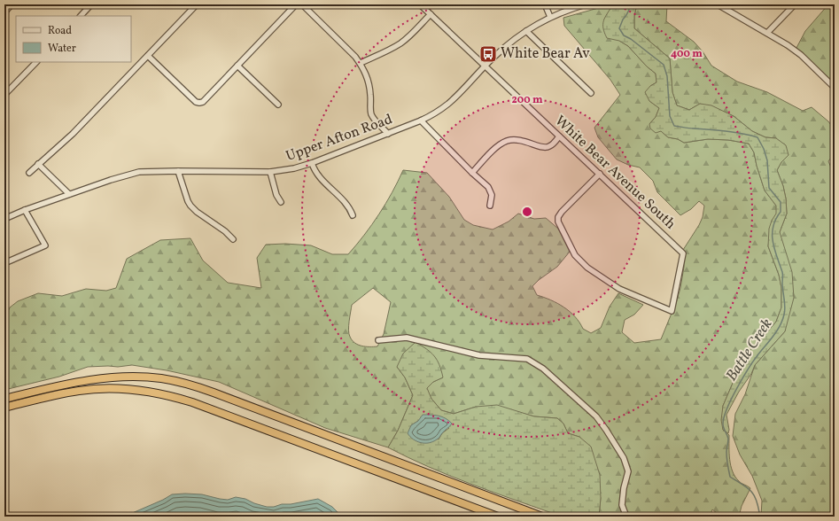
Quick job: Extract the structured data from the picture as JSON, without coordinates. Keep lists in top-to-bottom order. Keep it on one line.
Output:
{"streets":{"street":["Upper Afton Road","White Bear Avenue South"]},"crossings":[["Upper Afton Road","White Bear Avenue South"]],"water":["Battle Creek"],"places":{"bus stop":["White Bear Av"]},"legend":["Road","Water"],"rings":["400 m","200 m"]}
